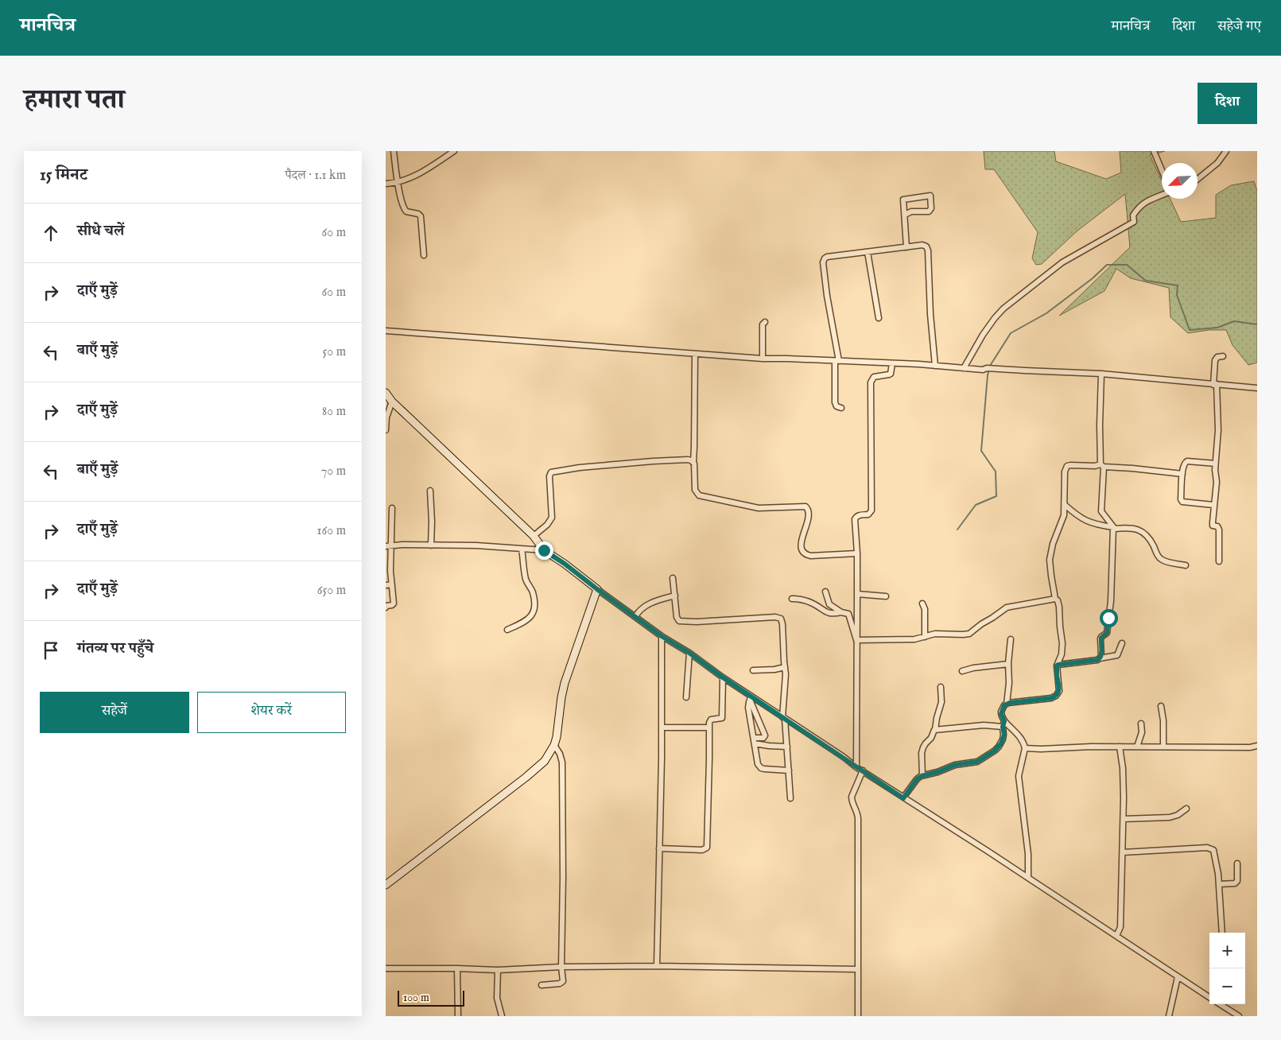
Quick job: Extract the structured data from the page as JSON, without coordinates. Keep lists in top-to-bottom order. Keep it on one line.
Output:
{"scale_bar":"100 m","north":"bottom left","page":{"header":"मानचित्र","nav":["मानचित्र","दिशा","सहेजे गए"],"title":"हमारा पता","buttons":["दिशा",["सहेजें","शेयर करें"]],"heading":["15 मिनट","पैदल · 1.1 km"],"list":[["सीधे चलें","60 m"],["दाएँ मुड़ें","60 m"],["बाएँ मुड़ें","50 m"],["दाएँ मुड़ें","80 m"],["बाएँ मुड़ें","70 m"],["दाएँ मुड़ें","160 m"],["दाएँ मुड़ें","650 m"],"गंतव्य पर पहुँचे"],"map_buttons":["+","−"],"scale":"100 m"}}
